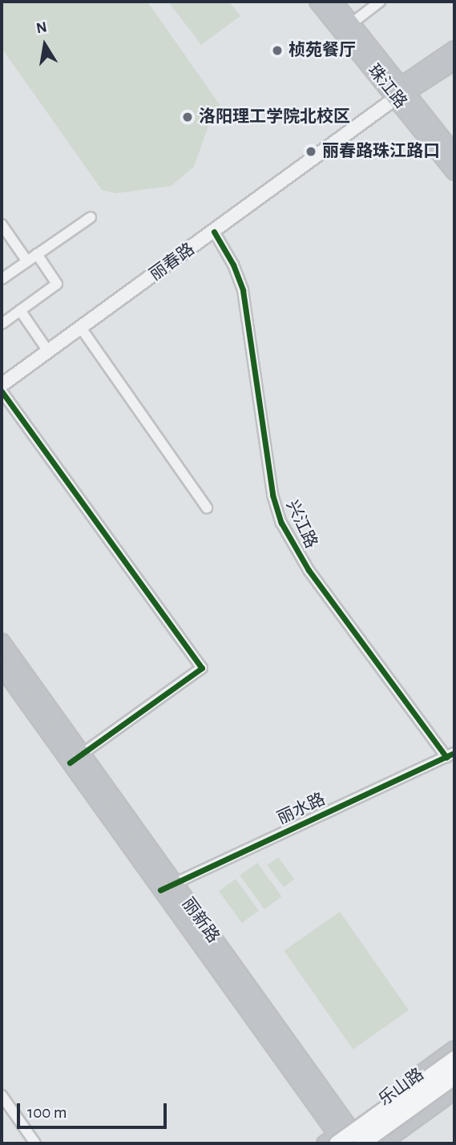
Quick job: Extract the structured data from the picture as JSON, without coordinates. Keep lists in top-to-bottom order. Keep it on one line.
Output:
{"streets":{"main road":["珠江路","丽春路","丽新路","乐山路"],"street":["兴江路","丽水路"]},"crossings":[["珠江路","丽春路"],["丽春路","兴江路"],["兴江路","丽水路"],["丽水路","丽新路"],["丽新路","乐山路"]],"places":["桢苑餐厅","洛阳理工学院北校区","丽春路珠江路口"],"scale_bar":"100 m","north":"top"}
